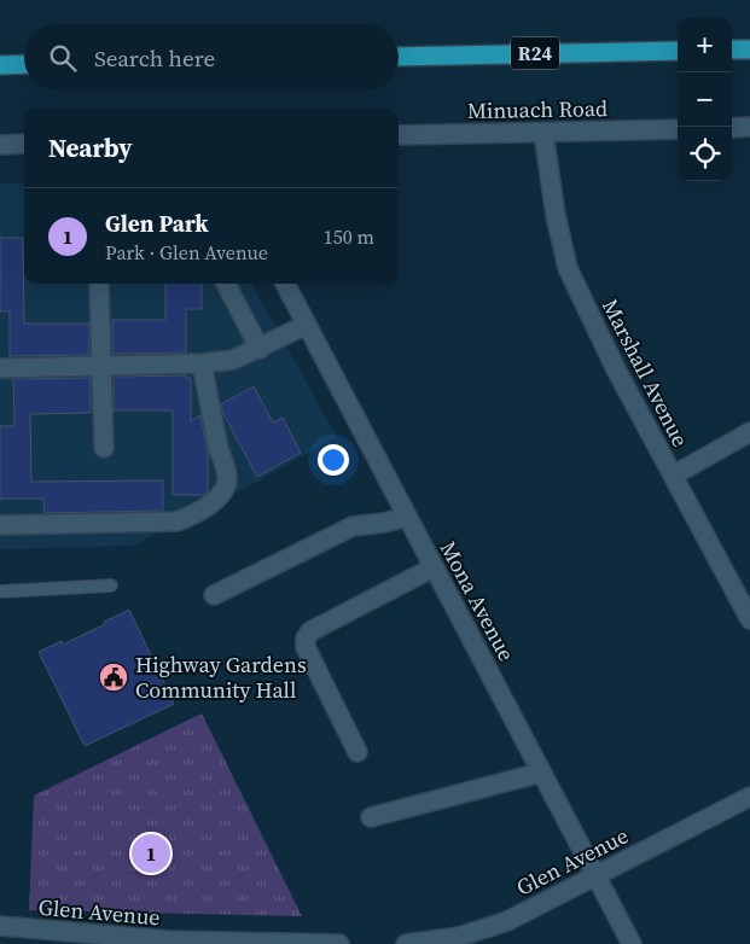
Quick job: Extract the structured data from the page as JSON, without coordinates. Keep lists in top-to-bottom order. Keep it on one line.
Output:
{"streets":{"highway":["R24"],"street":["Minuach Road","Marshall Avenue","Mona Avenue","Glen Avenue"]},"crossings":[["Minuach Road","Marshall Avenue"],["Mona Avenue","Glen Avenue"]],"places":{"public building":["Highway Gardens Community Hall"]},"page":{"map_buttons":["+","−"],"search":"Search here","heading":"Nearby","list":[{"mark":"1","name":"Glen Park","note":"Park · Glen Avenue","value":"150 m"}],"pins":"1"}}
